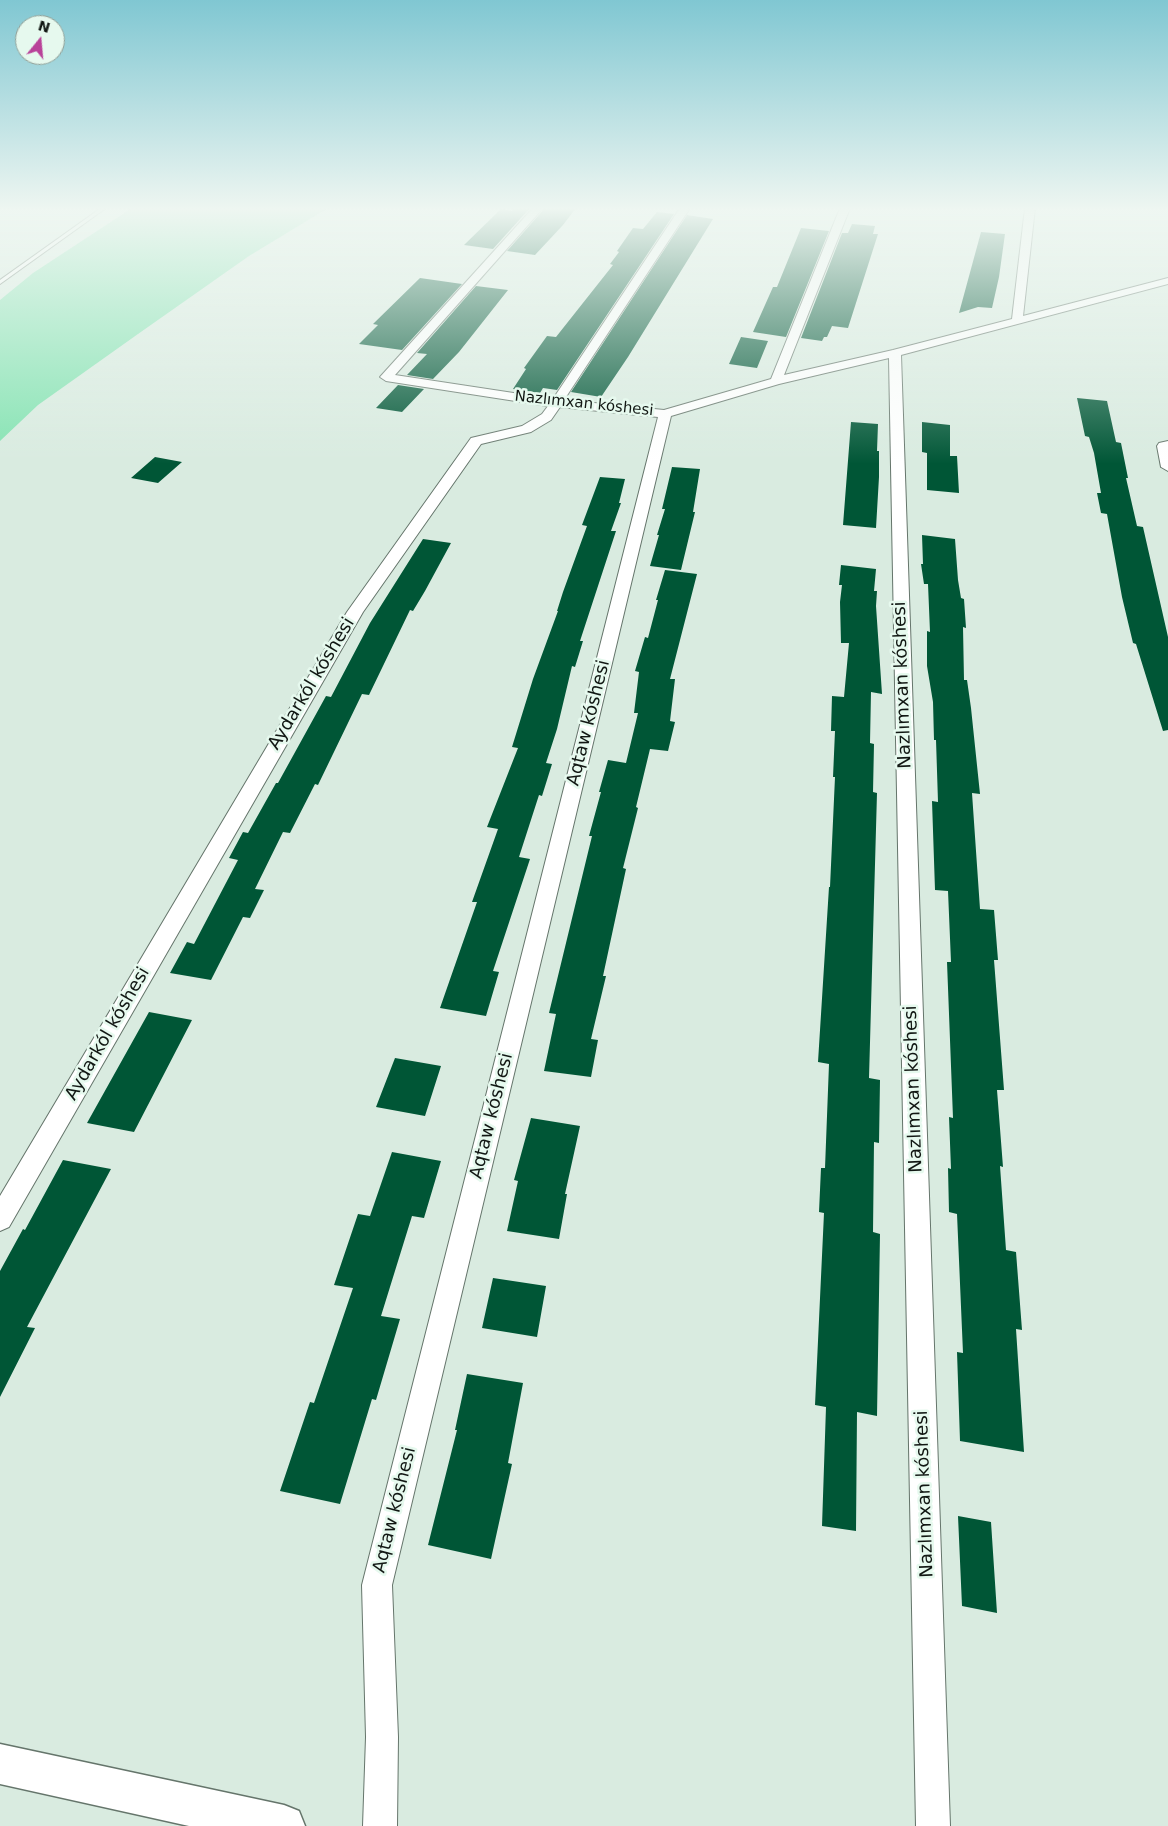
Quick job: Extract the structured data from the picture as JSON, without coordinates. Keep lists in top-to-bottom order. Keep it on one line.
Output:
{"streets":{"street":["Nazlımxan kóshesi","Aydarkól kóshesi","Aqtaw kóshesi"]},"crossings":[["Nazlımxan kóshesi","Aydarkól kóshesi"],["Nazlımxan kóshesi","Aqtaw kóshesi"]],"north":"top"}
